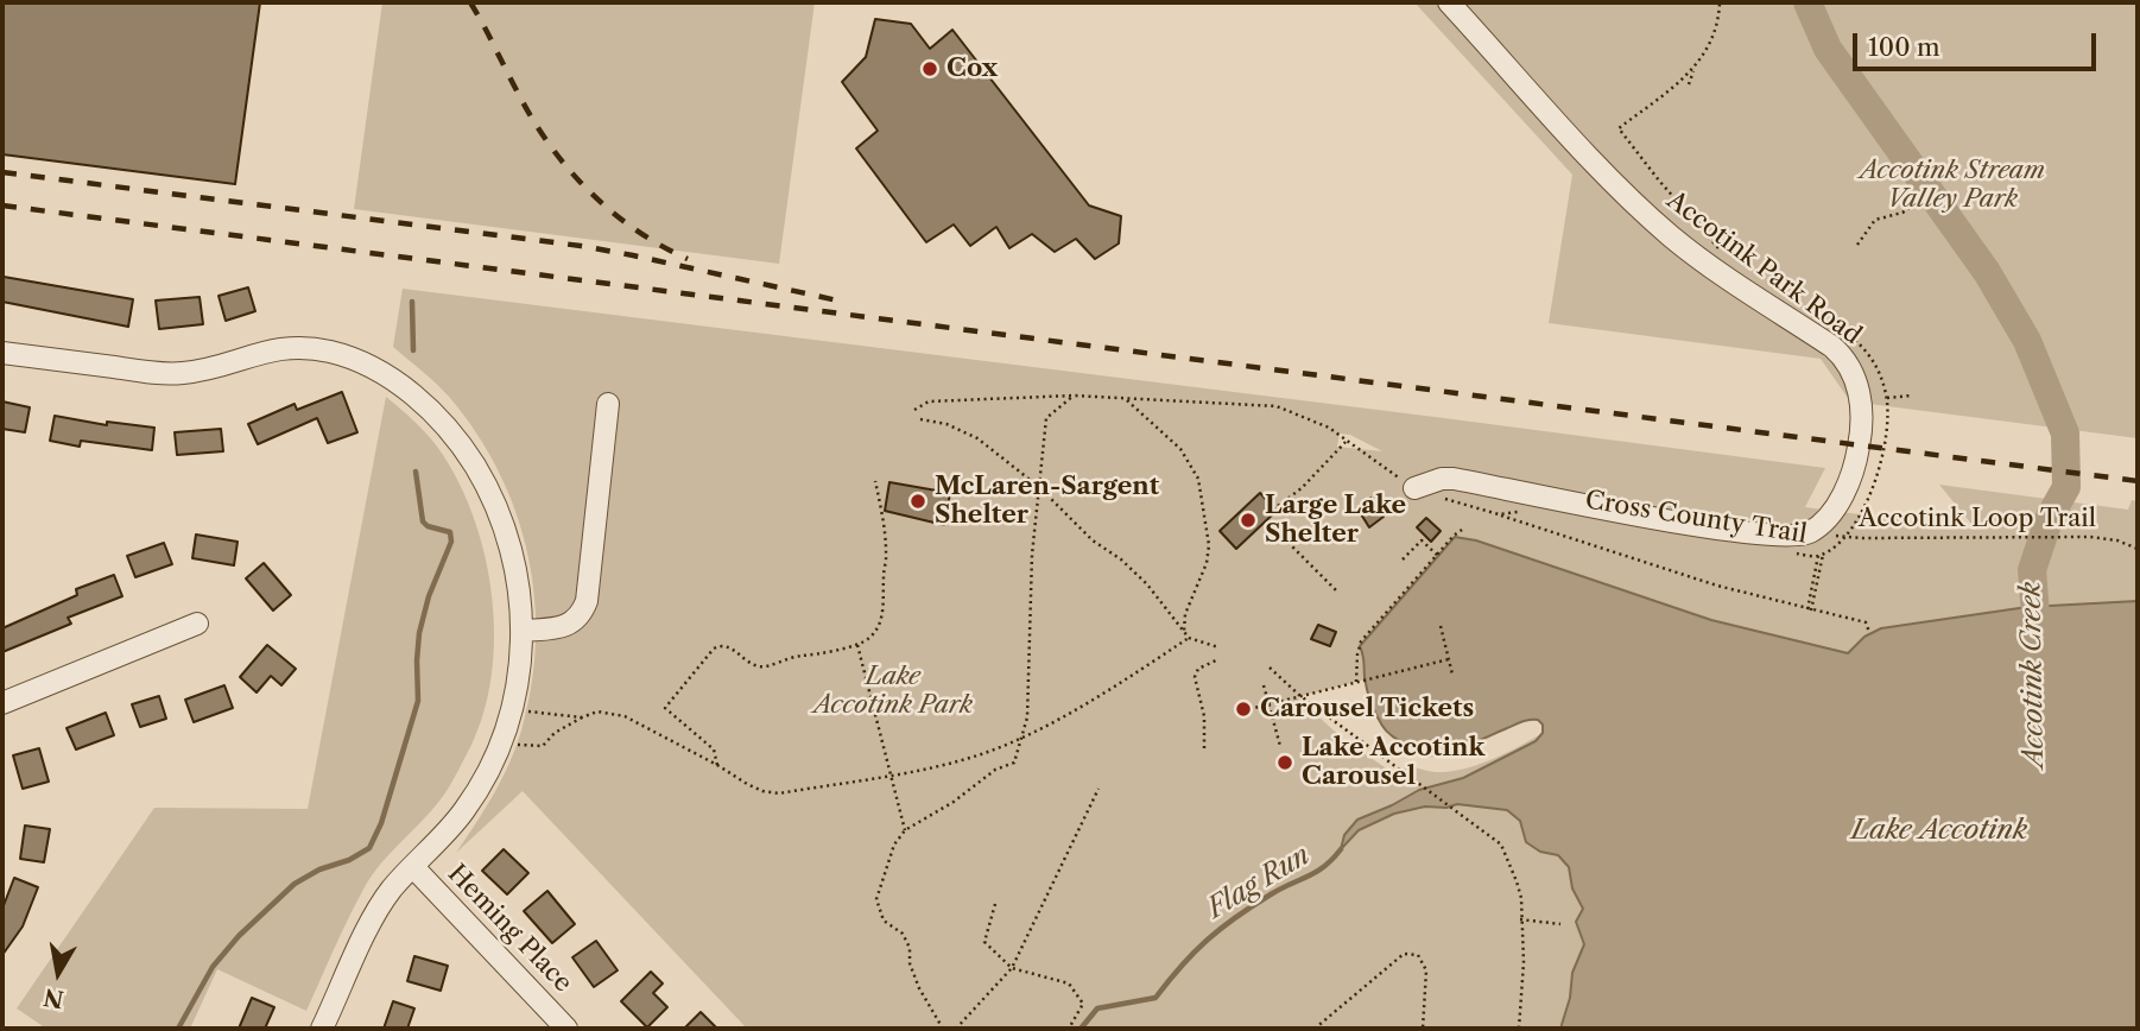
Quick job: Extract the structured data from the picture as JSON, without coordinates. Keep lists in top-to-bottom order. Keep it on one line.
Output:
{"streets":{"street":["Accotink Park Road","Heming Place"],"path":["Cross County Trail","Accotink Loop Trail"]},"crossings":[["Accotink Park Road","Accotink Loop Trail"],["Cross County Trail","Accotink Loop Trail"]],"water":["Accotink Creek","Lake Accotink","Flag Run"],"parks":["Accotink Stream Valley Park","Lake Accotink Park"],"places":["Cox","McLaren-Sargent Shelter","Large Lake Shelter","Carousel Tickets","Lake Accotink Carousel"],"scale_bar":"100 m","north":"bottom"}
